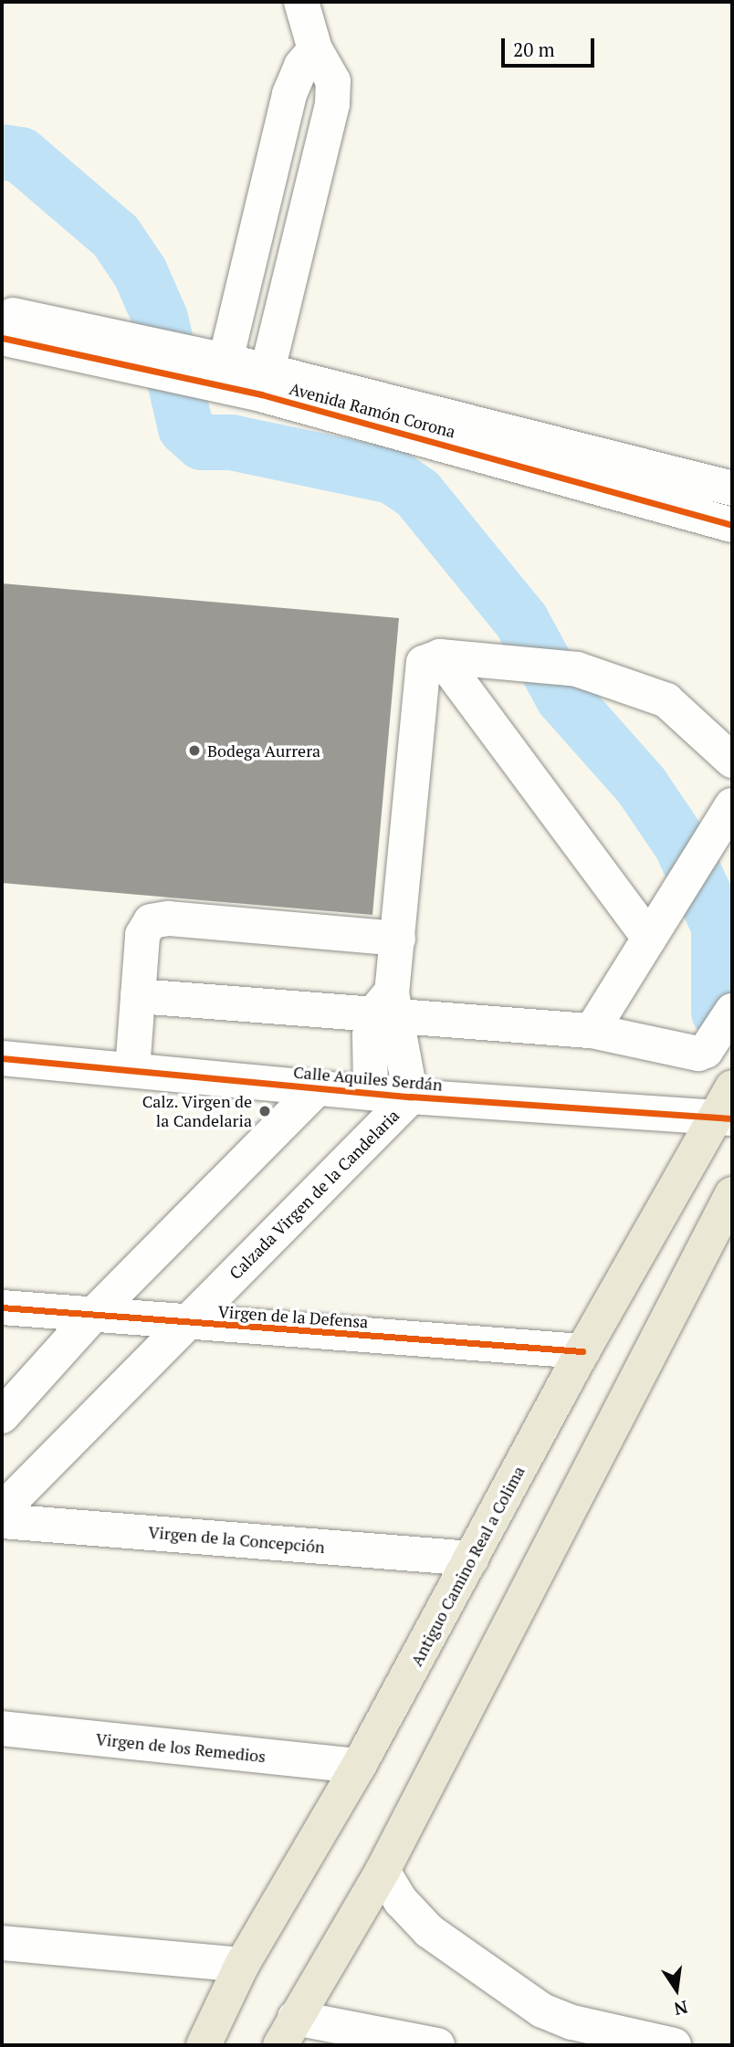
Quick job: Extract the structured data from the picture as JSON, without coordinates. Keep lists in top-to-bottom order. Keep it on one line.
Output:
{"streets":{"main road":["Antiguo Camino Real a Colima"],"street":["Avenida Ramón Corona","Calle Aquiles Serdán","Calzada Virgen de la Candelaria","Virgen de la Defensa","Virgen de la Concepción","Virgen de los Remedios"]},"crossings":[["Calle Aquiles Serdán","Calzada Virgen de la Candelaria"],["Calle Aquiles Serdán","Antiguo Camino Real a Colima"],["Calzada Virgen de la Candelaria","Virgen de la Defensa"],["Virgen de la Defensa","Antiguo Camino Real a Colima"],["Virgen de la Concepción","Antiguo Camino Real a Colima"],["Antiguo Camino Real a Colima","Virgen de los Remedios"]],"places":["Bodega Aurrera","Calz. Virgen de la Candelaria"],"scale_bar":"20 m","north":"bottom"}
